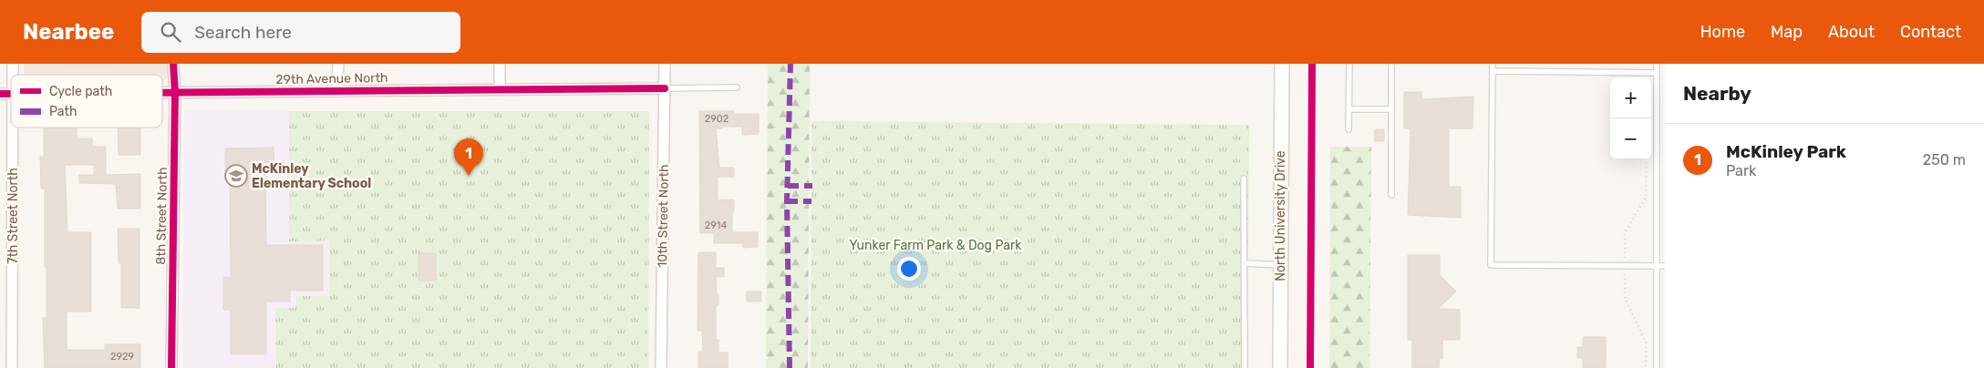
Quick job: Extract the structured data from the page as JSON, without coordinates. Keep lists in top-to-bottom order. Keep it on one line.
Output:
{"streets":{"main road":["North University Drive"],"street":["29th Avenue North","7th Street North","8th Street North","10th Street North"]},"crossings":[["29th Avenue North","8th Street North"],["29th Avenue North","10th Street North"]],"parks":["Yunker Farm Park & Dog Park"],"places":{"school or university":["McKinley Elementary School"]},"house_numbers":["2902","2914","2929"],"legend":["Cycle path","Path"],"page":{"header":"Nearbee","search":"Search here","nav":["Home","Map","About","Contact"],"heading":"Nearby","map_buttons":["+","−"],"list":[{"mark":"1","name":"McKinley Park","note":"Park","value":"250 m"}],"pins":"1"}}
